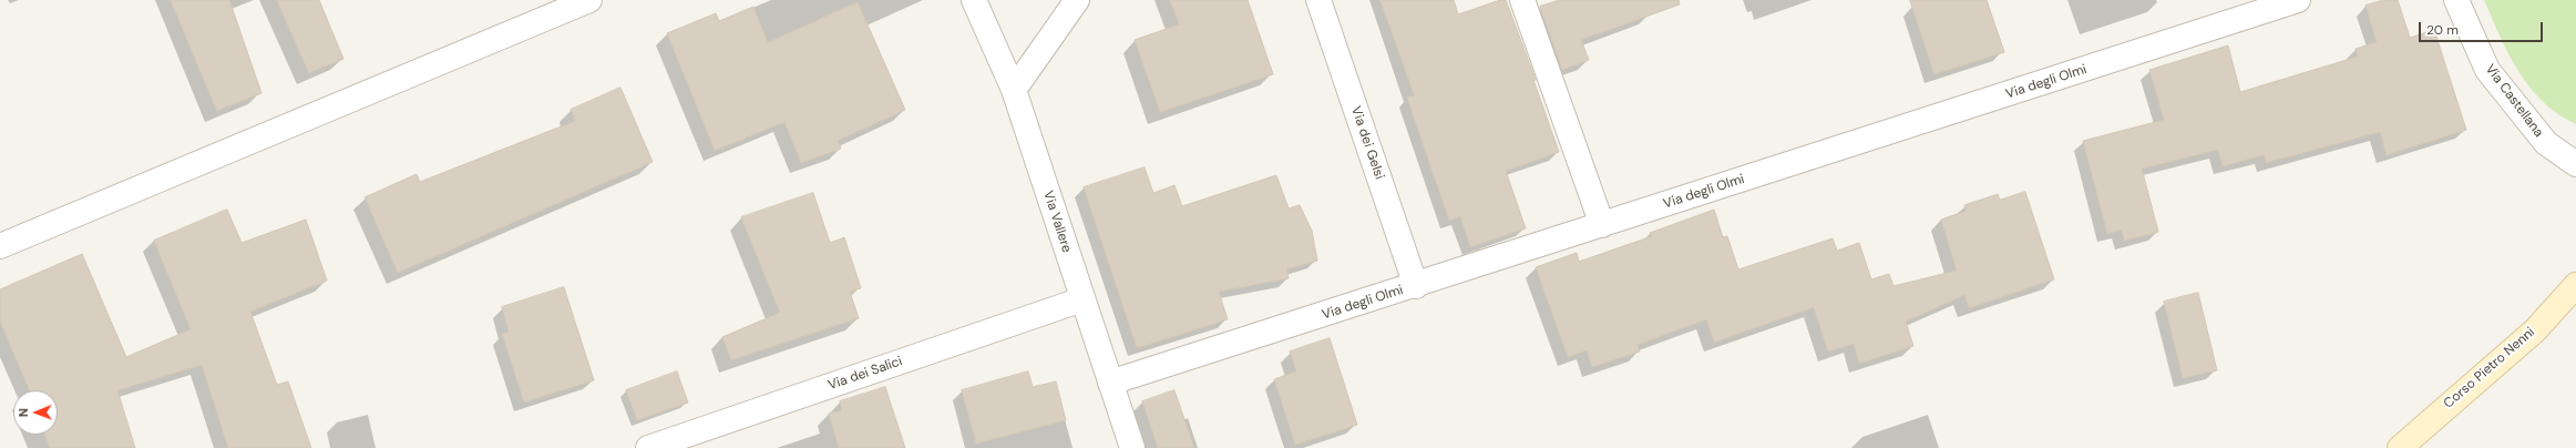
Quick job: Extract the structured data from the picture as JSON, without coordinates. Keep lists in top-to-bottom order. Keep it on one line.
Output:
{"streets":{"main road":["Corso Pietro Nenni"],"street":["Via degli Olmi","Via Castellana","Via dei Gelsi","Via Vallere","Via dei Salici"]},"crossings":[["Via degli Olmi","Via dei Gelsi"],["Via degli Olmi","Via Vallere"],["Via Vallere","Via dei Salici"]],"scale_bar":"20 m","north":"left"}
